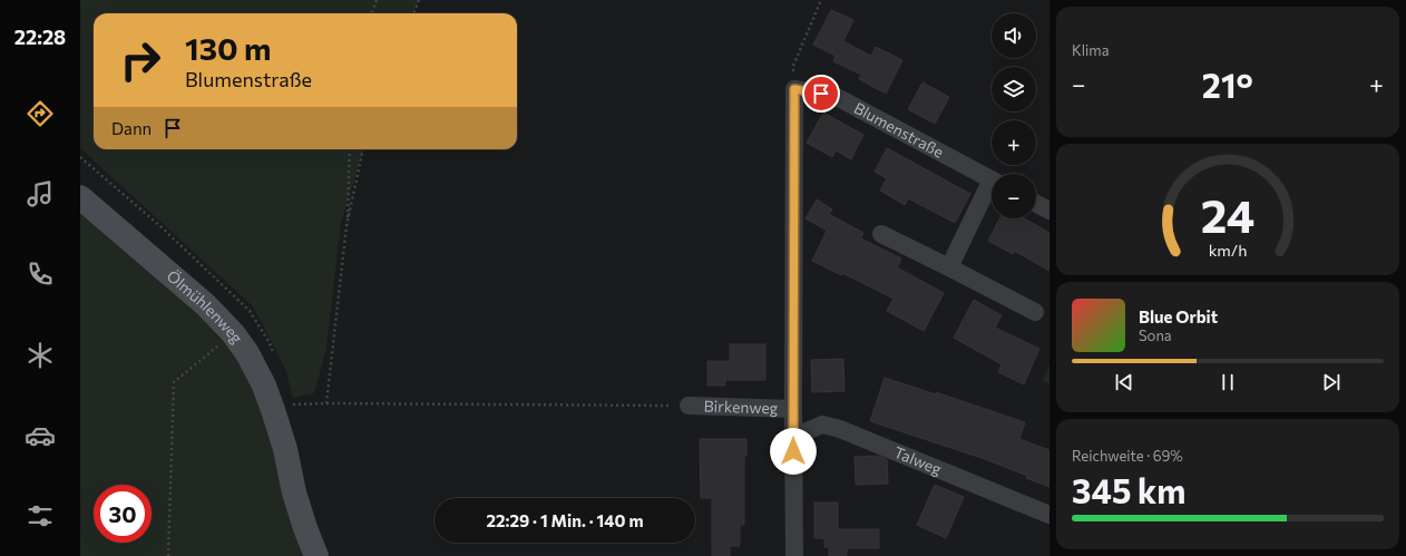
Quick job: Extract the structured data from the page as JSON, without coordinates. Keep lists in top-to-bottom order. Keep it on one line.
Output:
{"streets":{"main road":["Ölmühlenweg"],"street":["Blumenstraße","Birkenweg","Talweg"]},"crossings":[["Blumenstraße","Birkenweg"],["Birkenweg","Talweg"]],"page":{"tabs":"22:28","tile":["Klima",["Reichweite · 69%","345 km"]],"map_buttons":["+","−"],"turn":["130 m","Blumenstraße"],"heat":["−","21°","+"],"then":"Dann","song":["Blue Orbit","Sona"],"limit":"30","trip":"22:29 · 1 Min. · 140 m","gauge":["24","km/h"]}}
